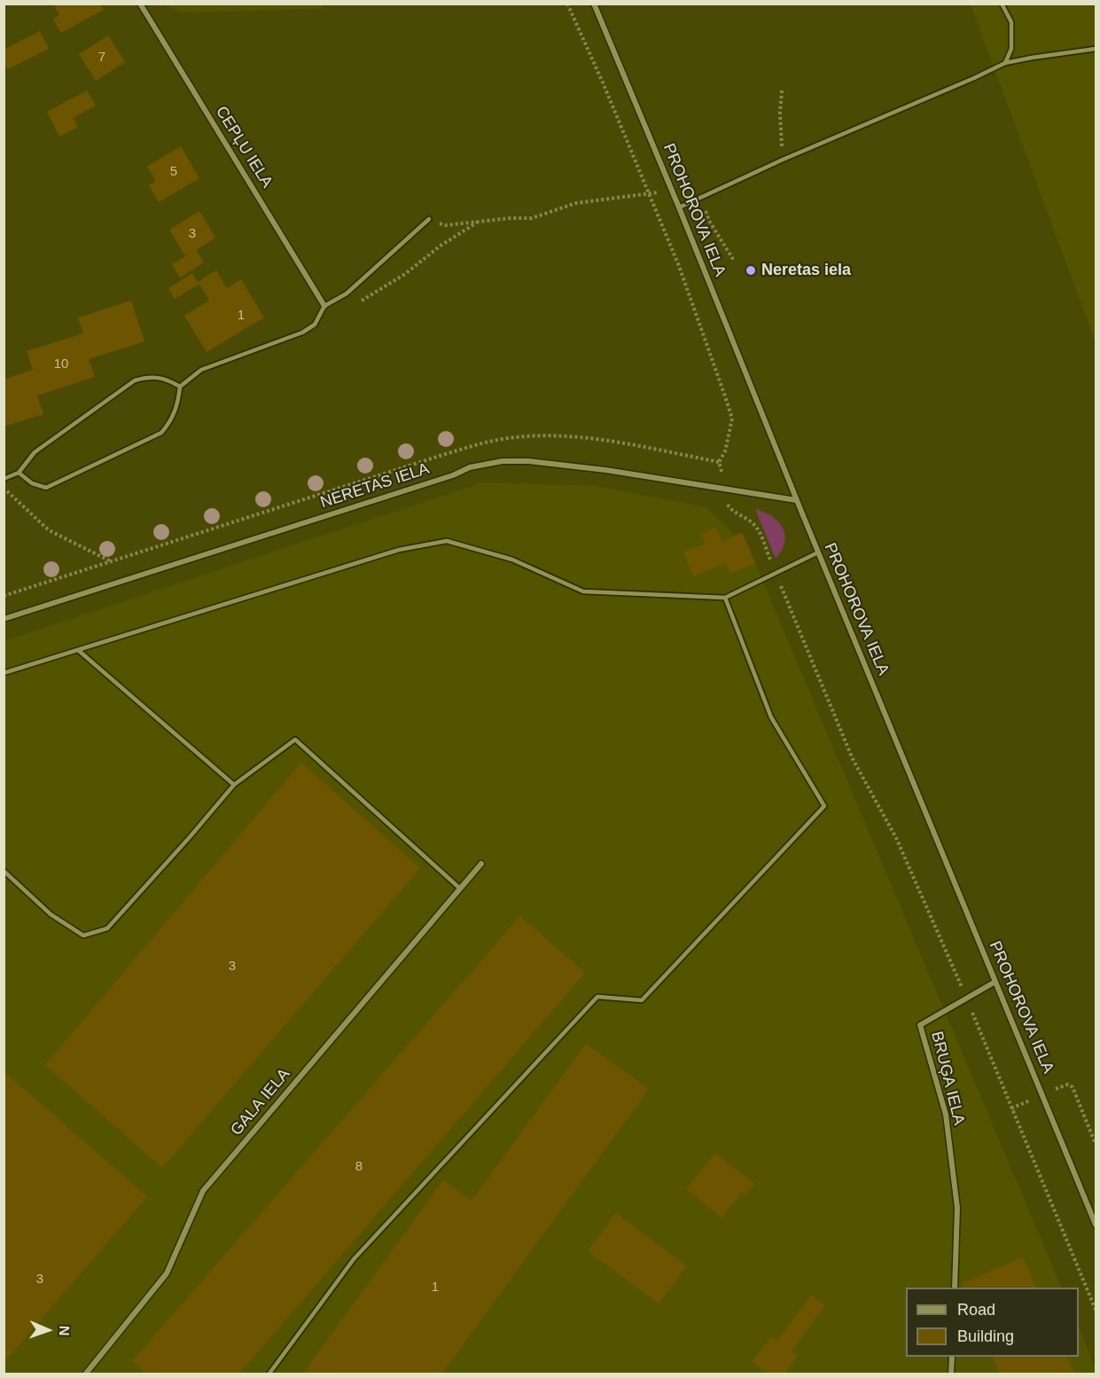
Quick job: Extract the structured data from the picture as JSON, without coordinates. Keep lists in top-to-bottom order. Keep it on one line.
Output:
{"streets":{"street":["CEPĻU IELA","PROHOROVA IELA","NERETAS IELA","BRUĢA IELA","GALA IELA"]},"crossings":[["PROHOROVA IELA","NERETAS IELA"],["PROHOROVA IELA","BRUĢA IELA"]],"places":["Neretas iela"],"house_numbers":["7","5","3","1","10","3","8","3","1"],"legend":["Road","Building"],"north":"right"}
